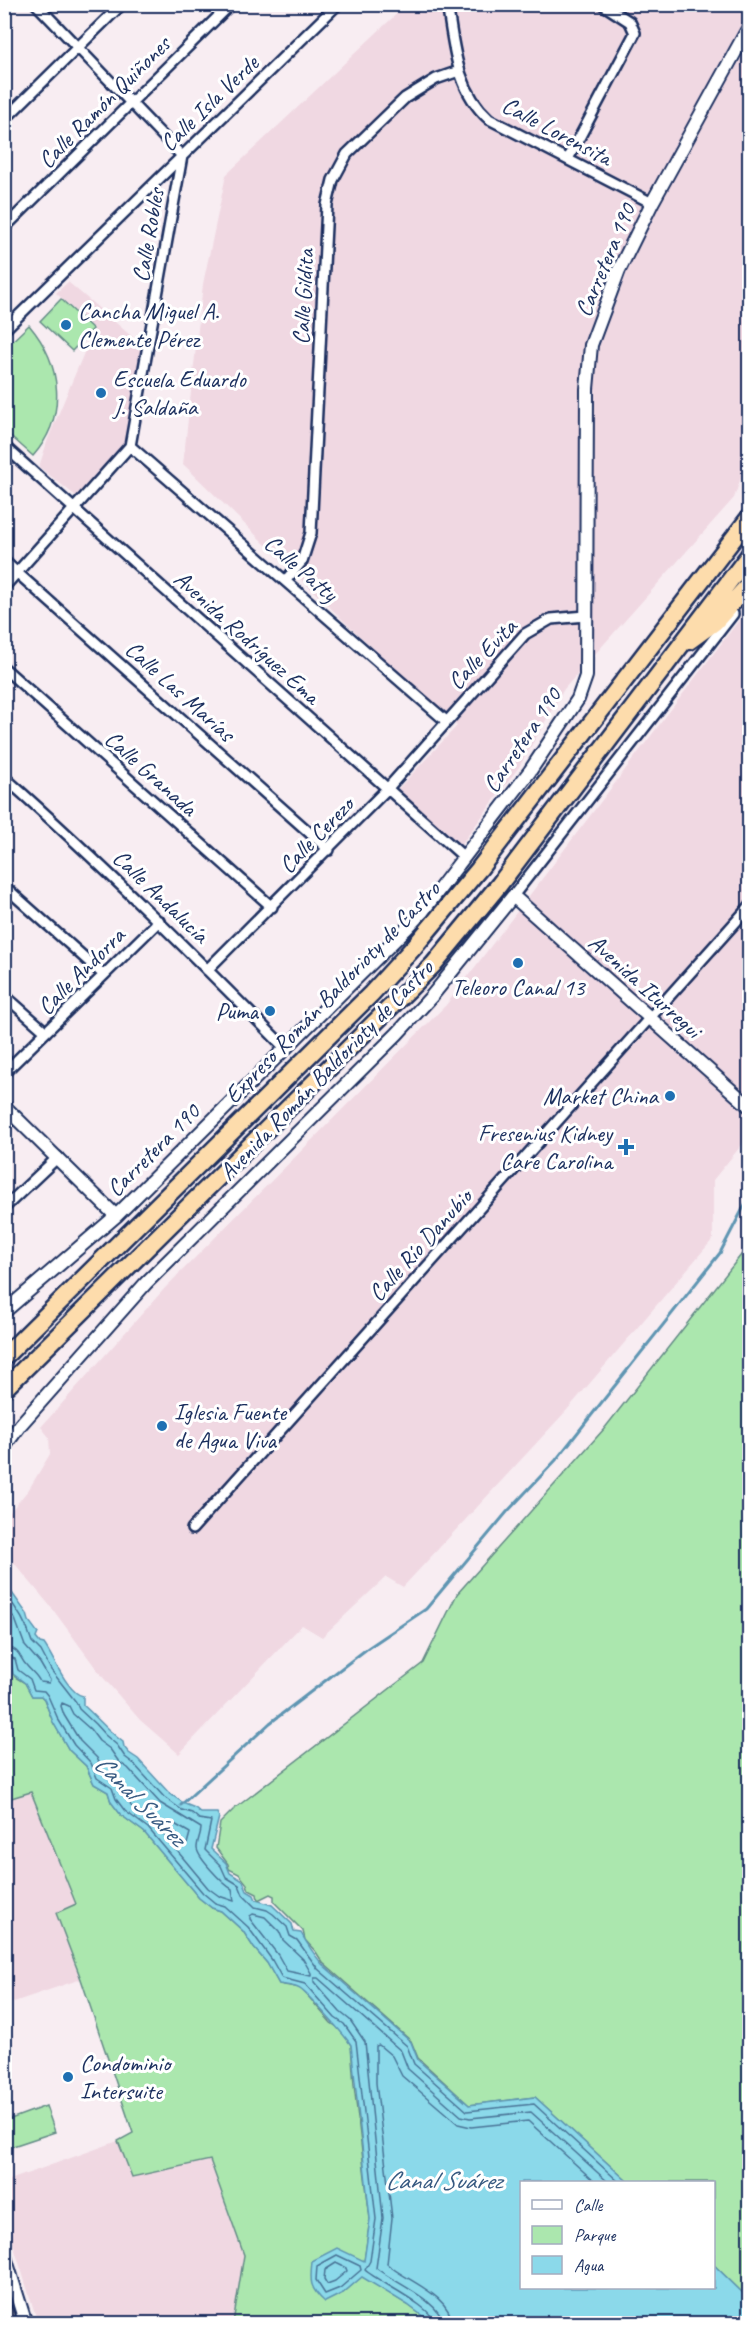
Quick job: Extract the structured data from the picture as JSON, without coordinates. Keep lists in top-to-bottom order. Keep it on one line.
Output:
{"streets":{"highway":["Expreso Román Baldorioty de Castro"],"street":["Calle Ramón Quiñones","Calle Isla Verde","Calle Lorensita","Calle Robles","Carretera 190","Calle Gildita","Calle Patty","Avenida Rodríguez Ema","Calle Evita","Calle Las Marías","Calle Granada","Calle Cerezo","Calle Andalucía","Calle Andorra","Avenida Iturregui","Avenida Román Baldorioty de Castro","Calle Río Danubio"]},"crossings":[["Calle Isla Verde","Calle Robles"],["Calle Lorensita","Carretera 190"],["Calle Lorensita","Calle Gildita"],["Calle Robles","Calle Patty"],["Carretera 190","Avenida Rodríguez Ema"],["Carretera 190","Calle Evita"],["Carretera 190","Calle Andalucía"],["Calle Gildita","Calle Patty"],["Calle Patty","Calle Evita"],["Calle Patty","Calle Cerezo"],["Avenida Rodríguez Ema","Calle Cerezo"],["Calle Evita","Calle Cerezo"],["Calle Las Marías","Calle Cerezo"],["Calle Granada","Calle Cerezo"],["Calle Cerezo","Calle Andalucía"],["Calle Andalucía","Calle Andorra"],["Avenida Iturregui","Avenida Román Baldorioty de Castro"],["Avenida Iturregui","Calle Río Danubio"]],"water":["Canal Suárez"],"places":{"other":["Cancha Miguel A. Clemente Pérez","Escuela Eduardo J. Saldaña","Teleoro Canal 13","Puma","Market China","Iglesia Fuente de Agua Viva","Condominio Intersuite"],"health":["Fresenius Kidney Care Carolina"]},"legend":["Calle","Parque","Agua"]}
